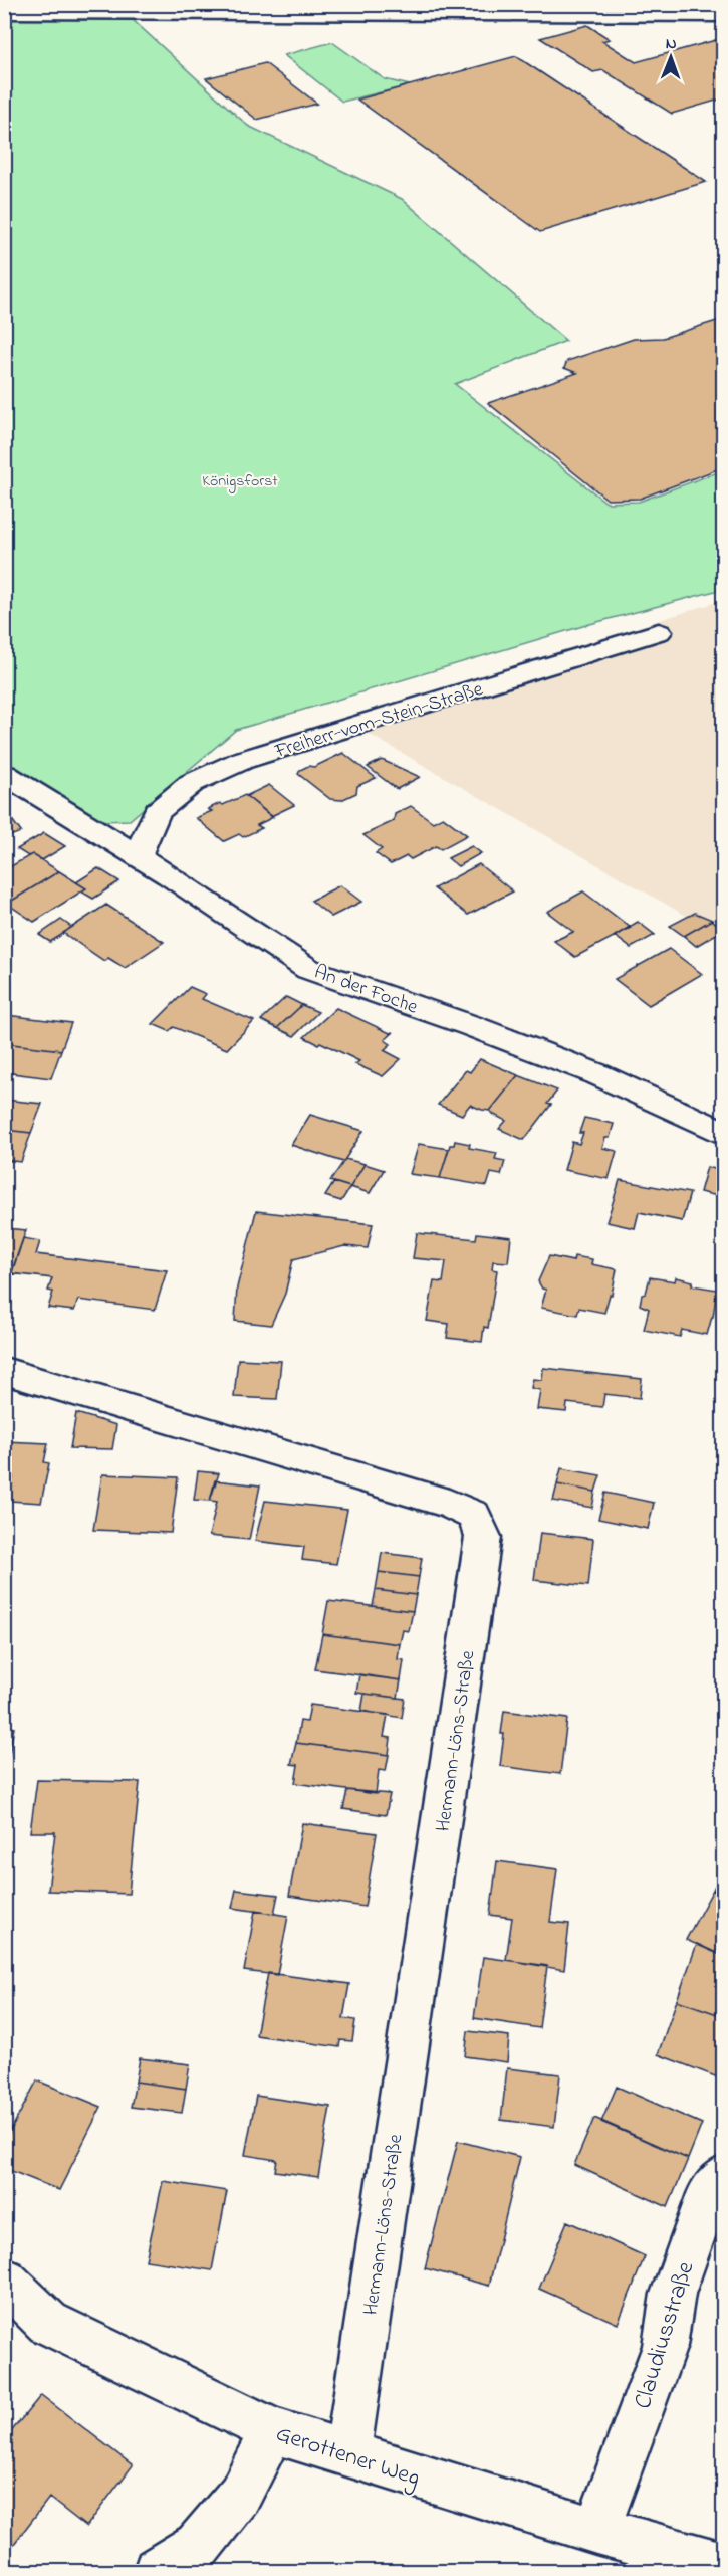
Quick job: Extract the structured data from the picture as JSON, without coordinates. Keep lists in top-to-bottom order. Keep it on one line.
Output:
{"streets":{"street":["Freiherr-vom-Stein-Straße","An der Foche","Hermann-Löns-Straße","Claudiusstraße","Gerottener Weg"]},"crossings":[["Freiherr-vom-Stein-Straße","An der Foche"],["Hermann-Löns-Straße","Gerottener Weg"],["Claudiusstraße","Gerottener Weg"]],"parks":["Königsforst"],"north":"top"}
